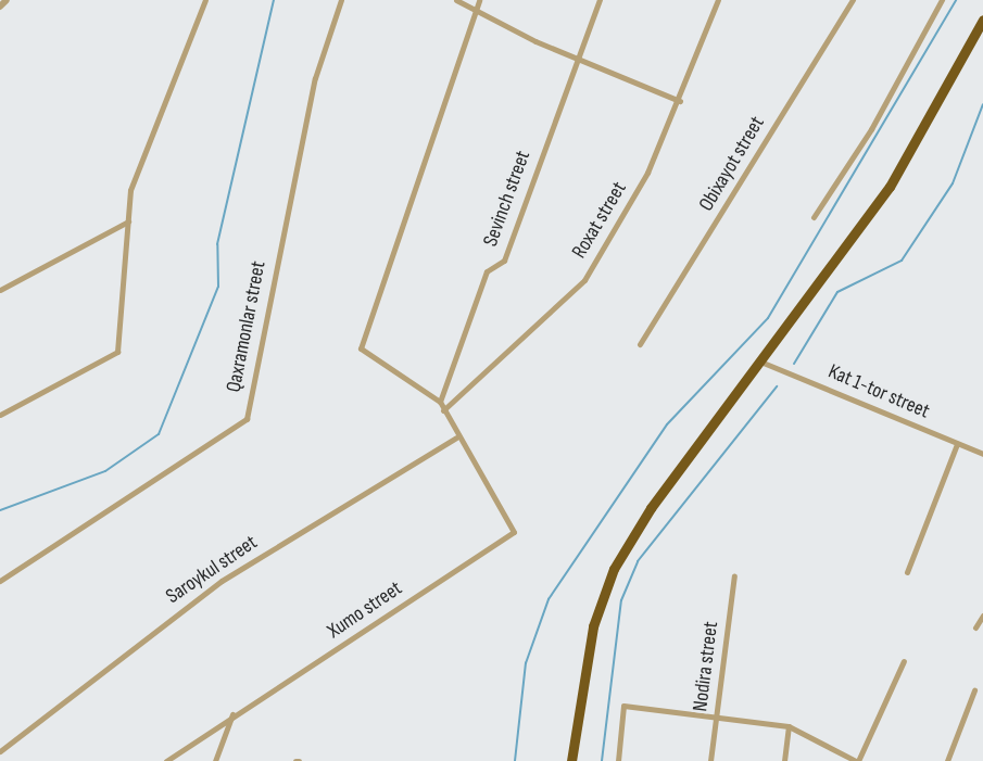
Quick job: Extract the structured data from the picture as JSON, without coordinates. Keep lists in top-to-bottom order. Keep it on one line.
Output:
{"streets":{"street":["Obixayot street","Sevinch street","Roxat street","Qaxramonlar street","Kat 1-tor street","Saroykul street","Xumo street","Nodira street"]},"crossings":[["Saroykul street","Xumo street"]]}
